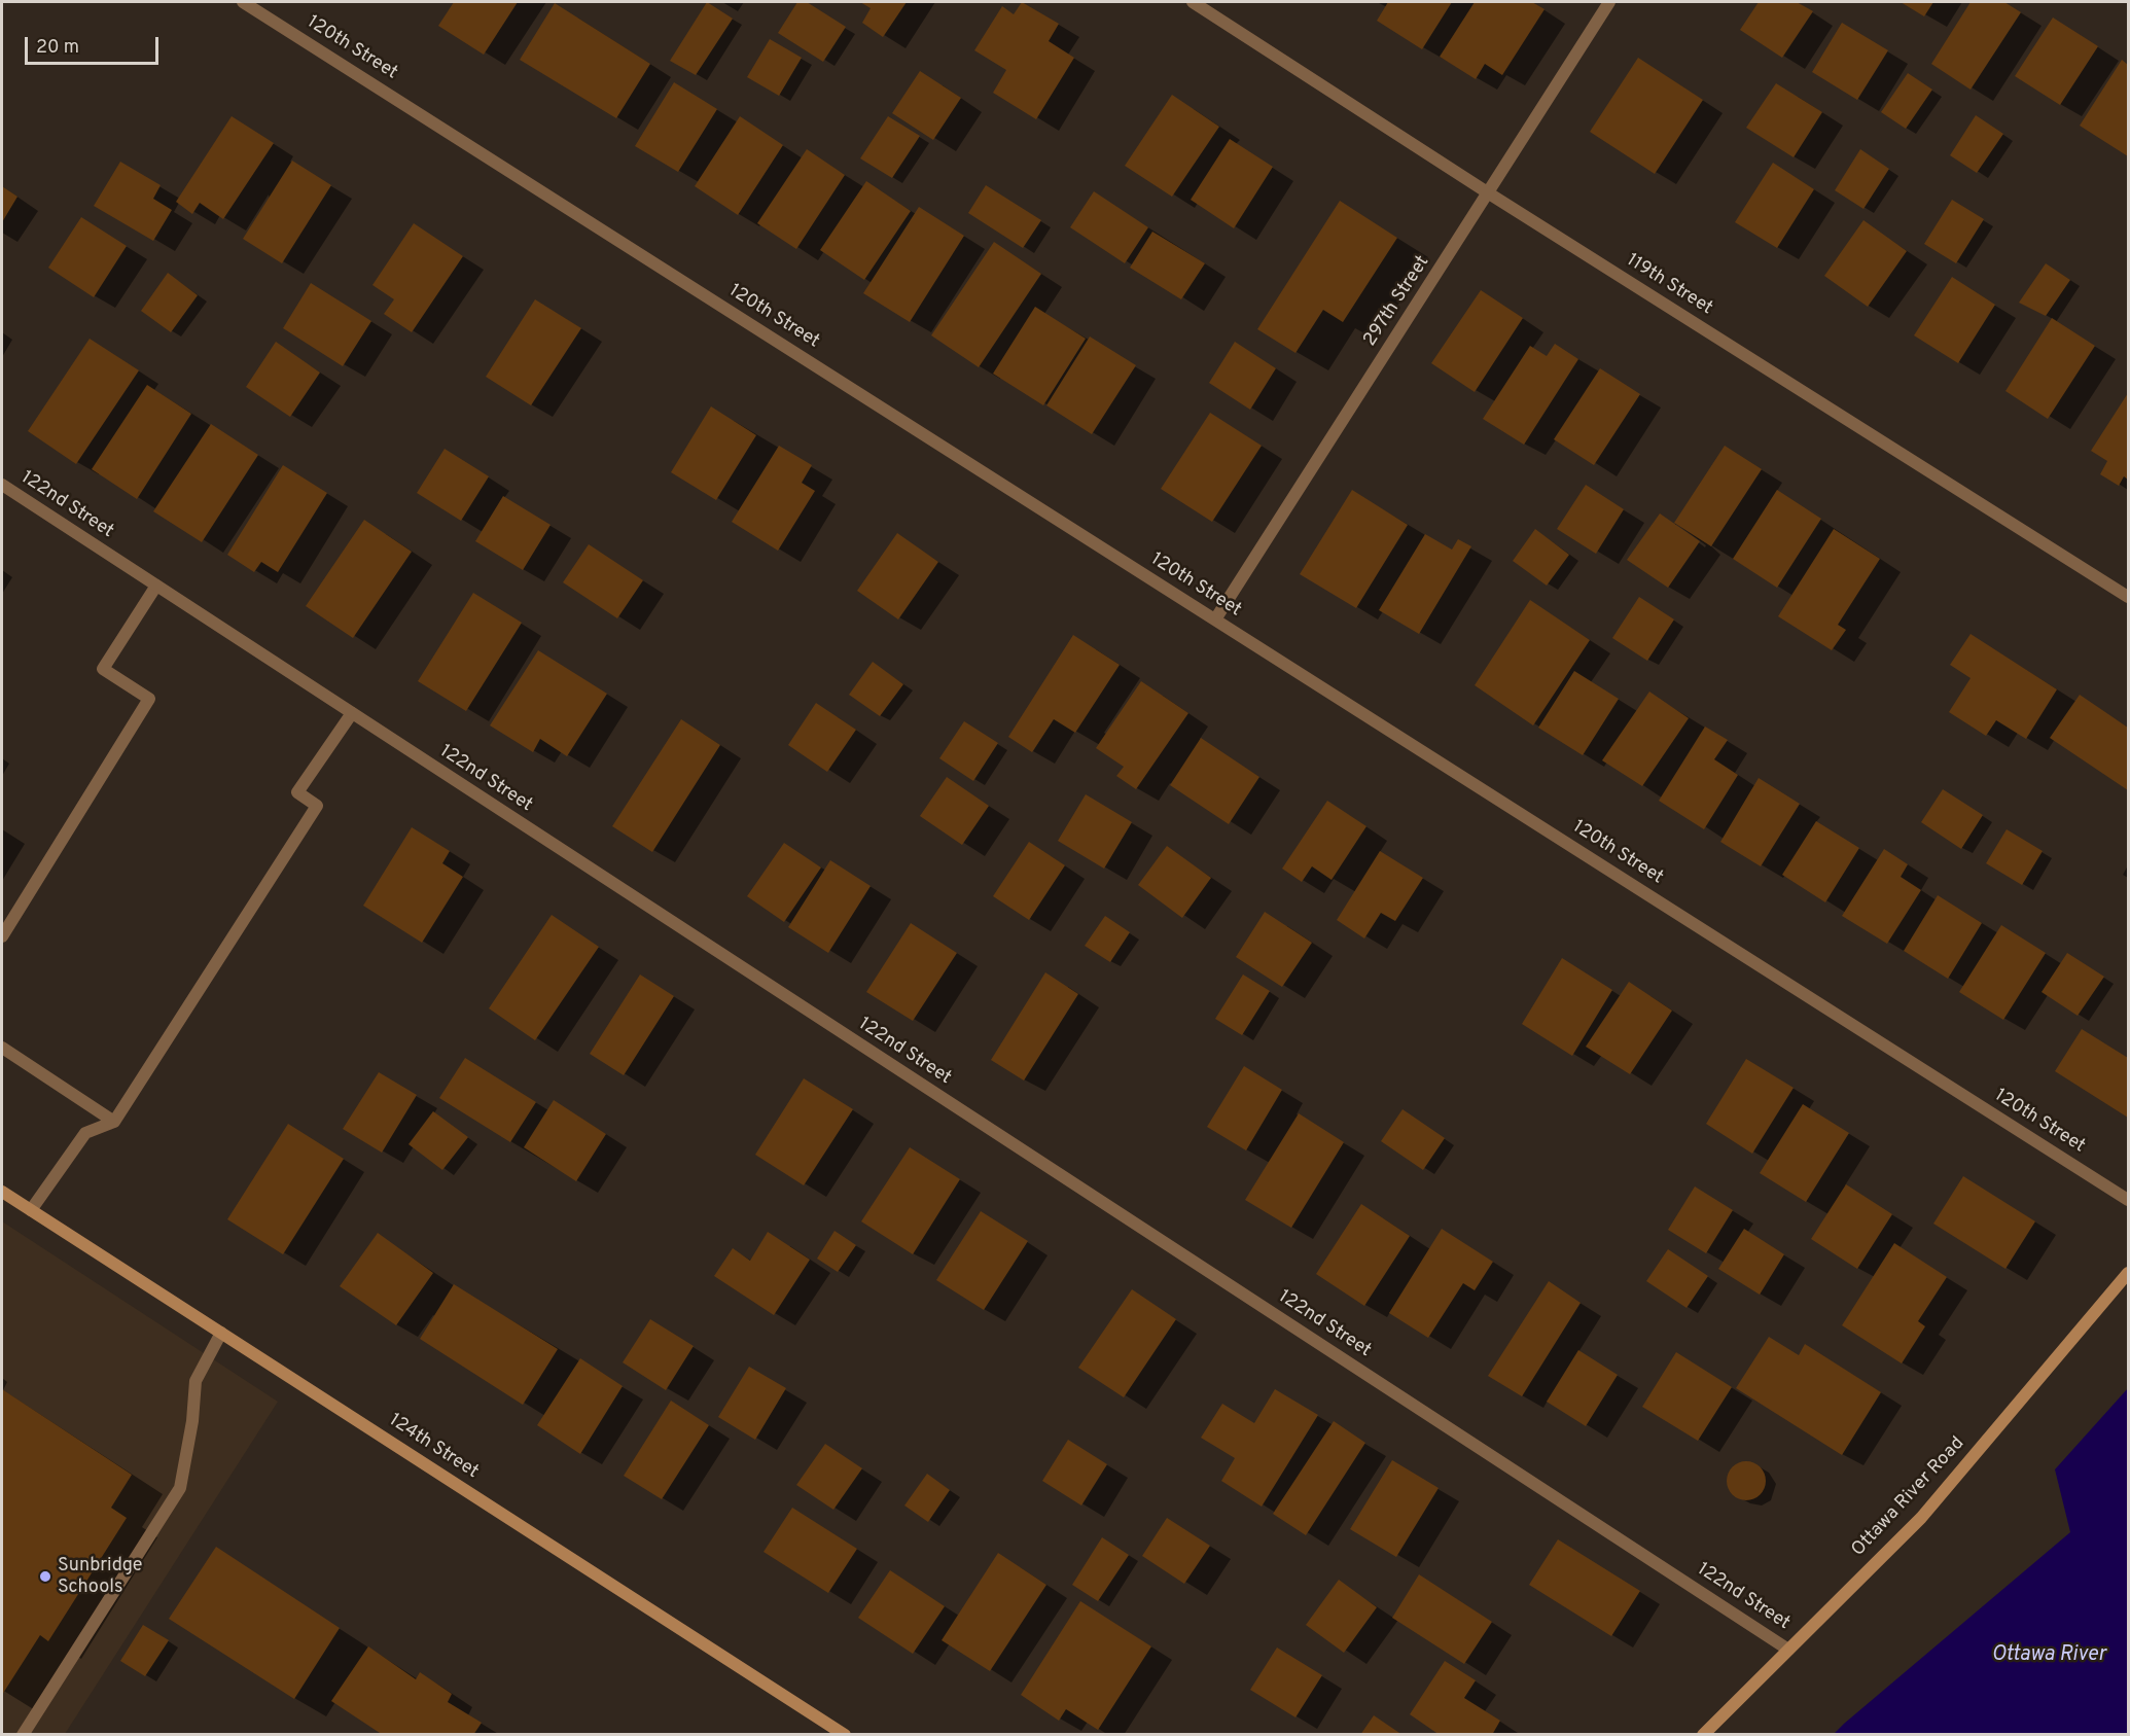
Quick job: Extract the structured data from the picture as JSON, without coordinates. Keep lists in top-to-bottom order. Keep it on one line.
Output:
{"streets":{"street":["120th Street","119th Street","297th Street","122nd Street","124th Street","Ottawa River Road"]},"crossings":[["120th Street","297th Street"],["119th Street","297th Street"],["122nd Street","Ottawa River Road"]],"water":["Ottawa River"],"places":["Sunbridge Schools"],"scale_bar":"20 m"}
